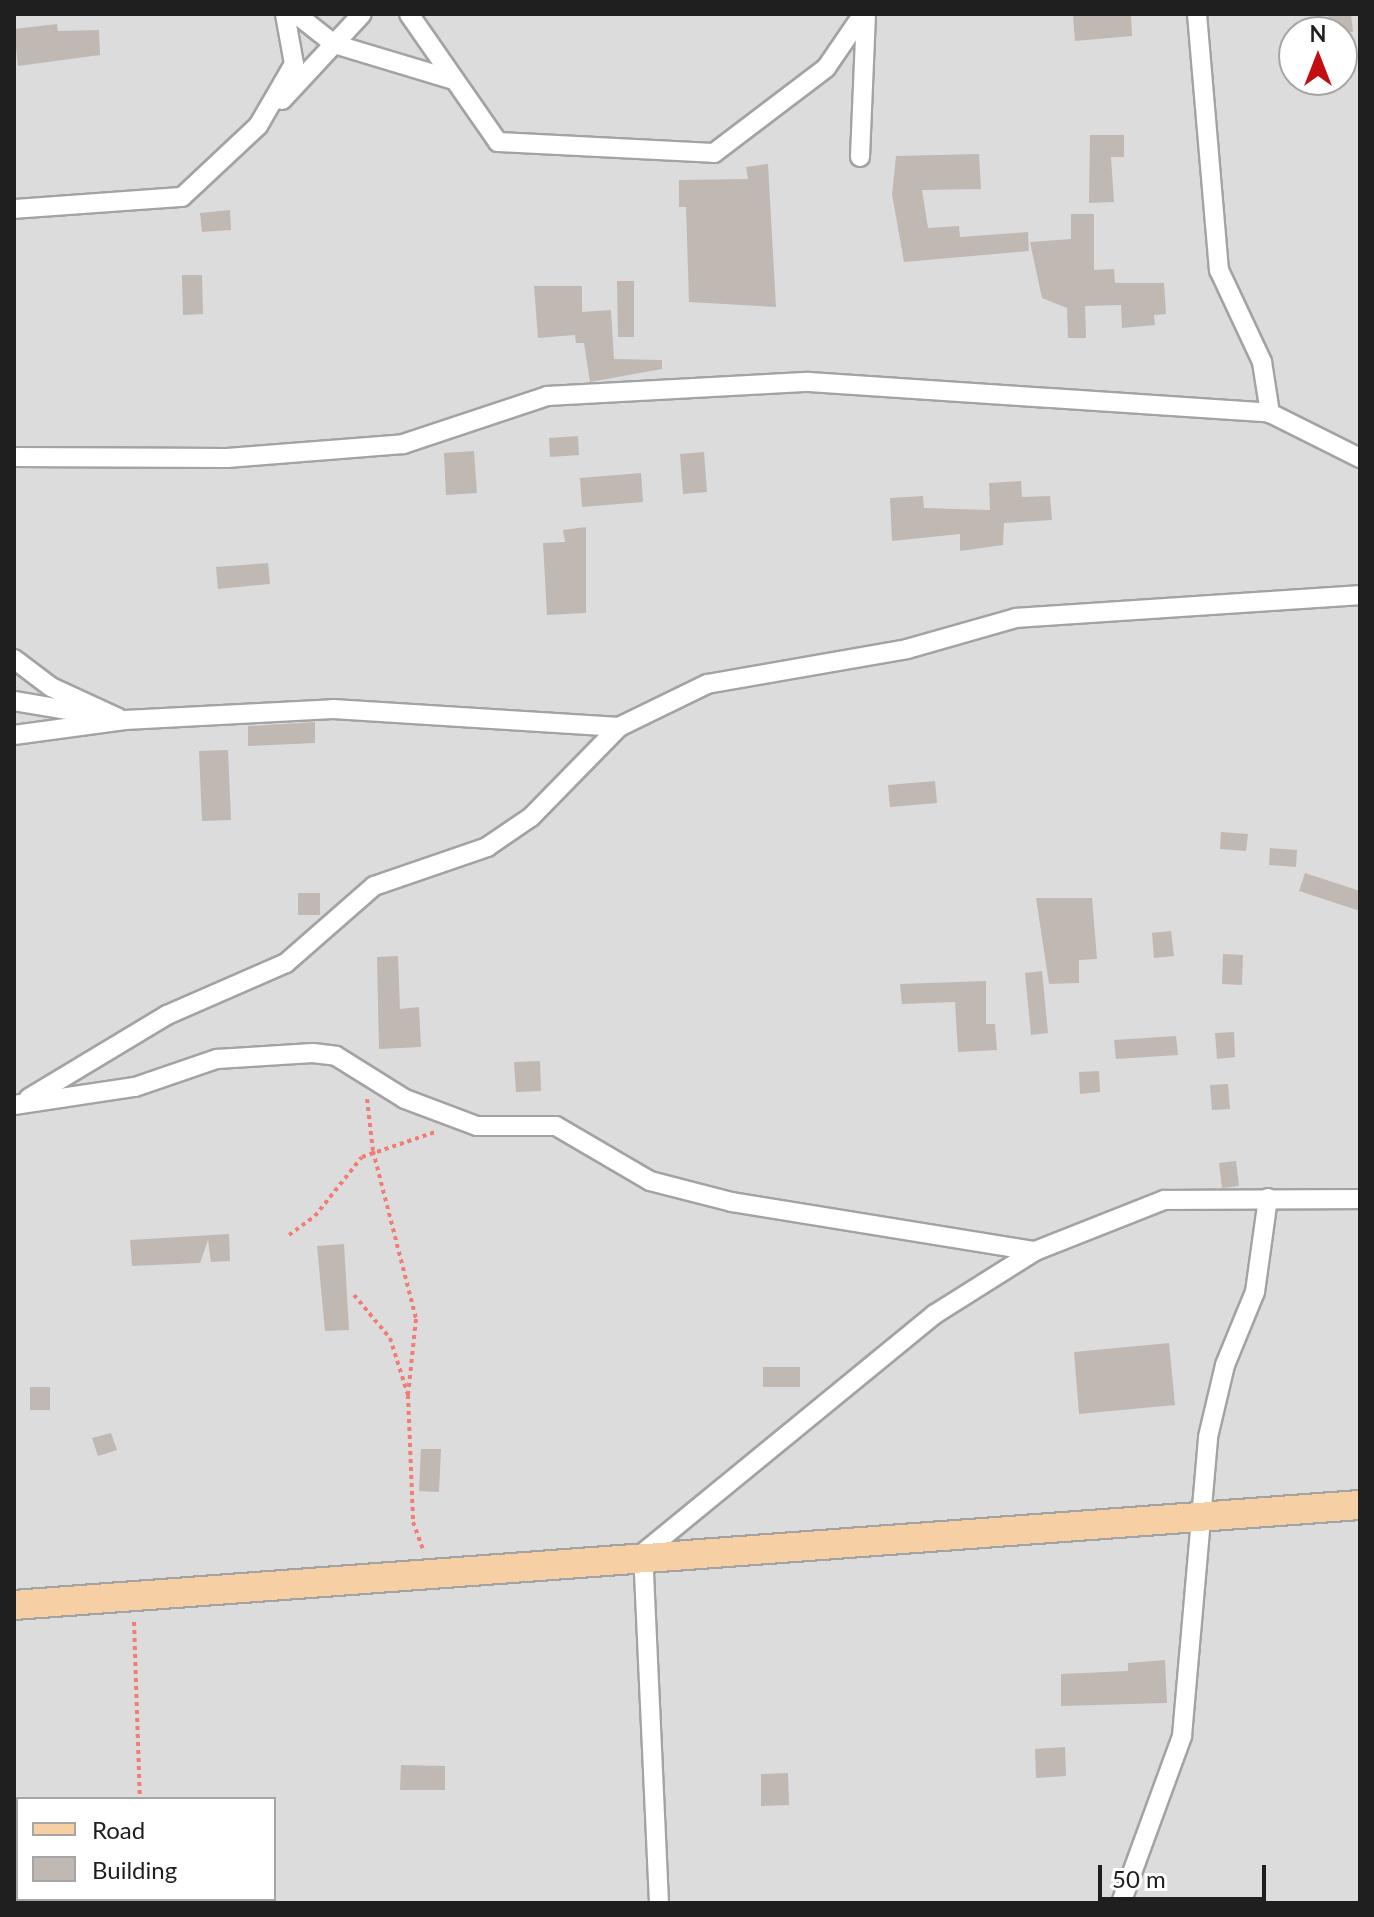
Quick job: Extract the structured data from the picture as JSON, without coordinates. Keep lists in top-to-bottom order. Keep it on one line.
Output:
{"legend":["Road","Building"],"scale_bar":"50 m","north":"top"}
